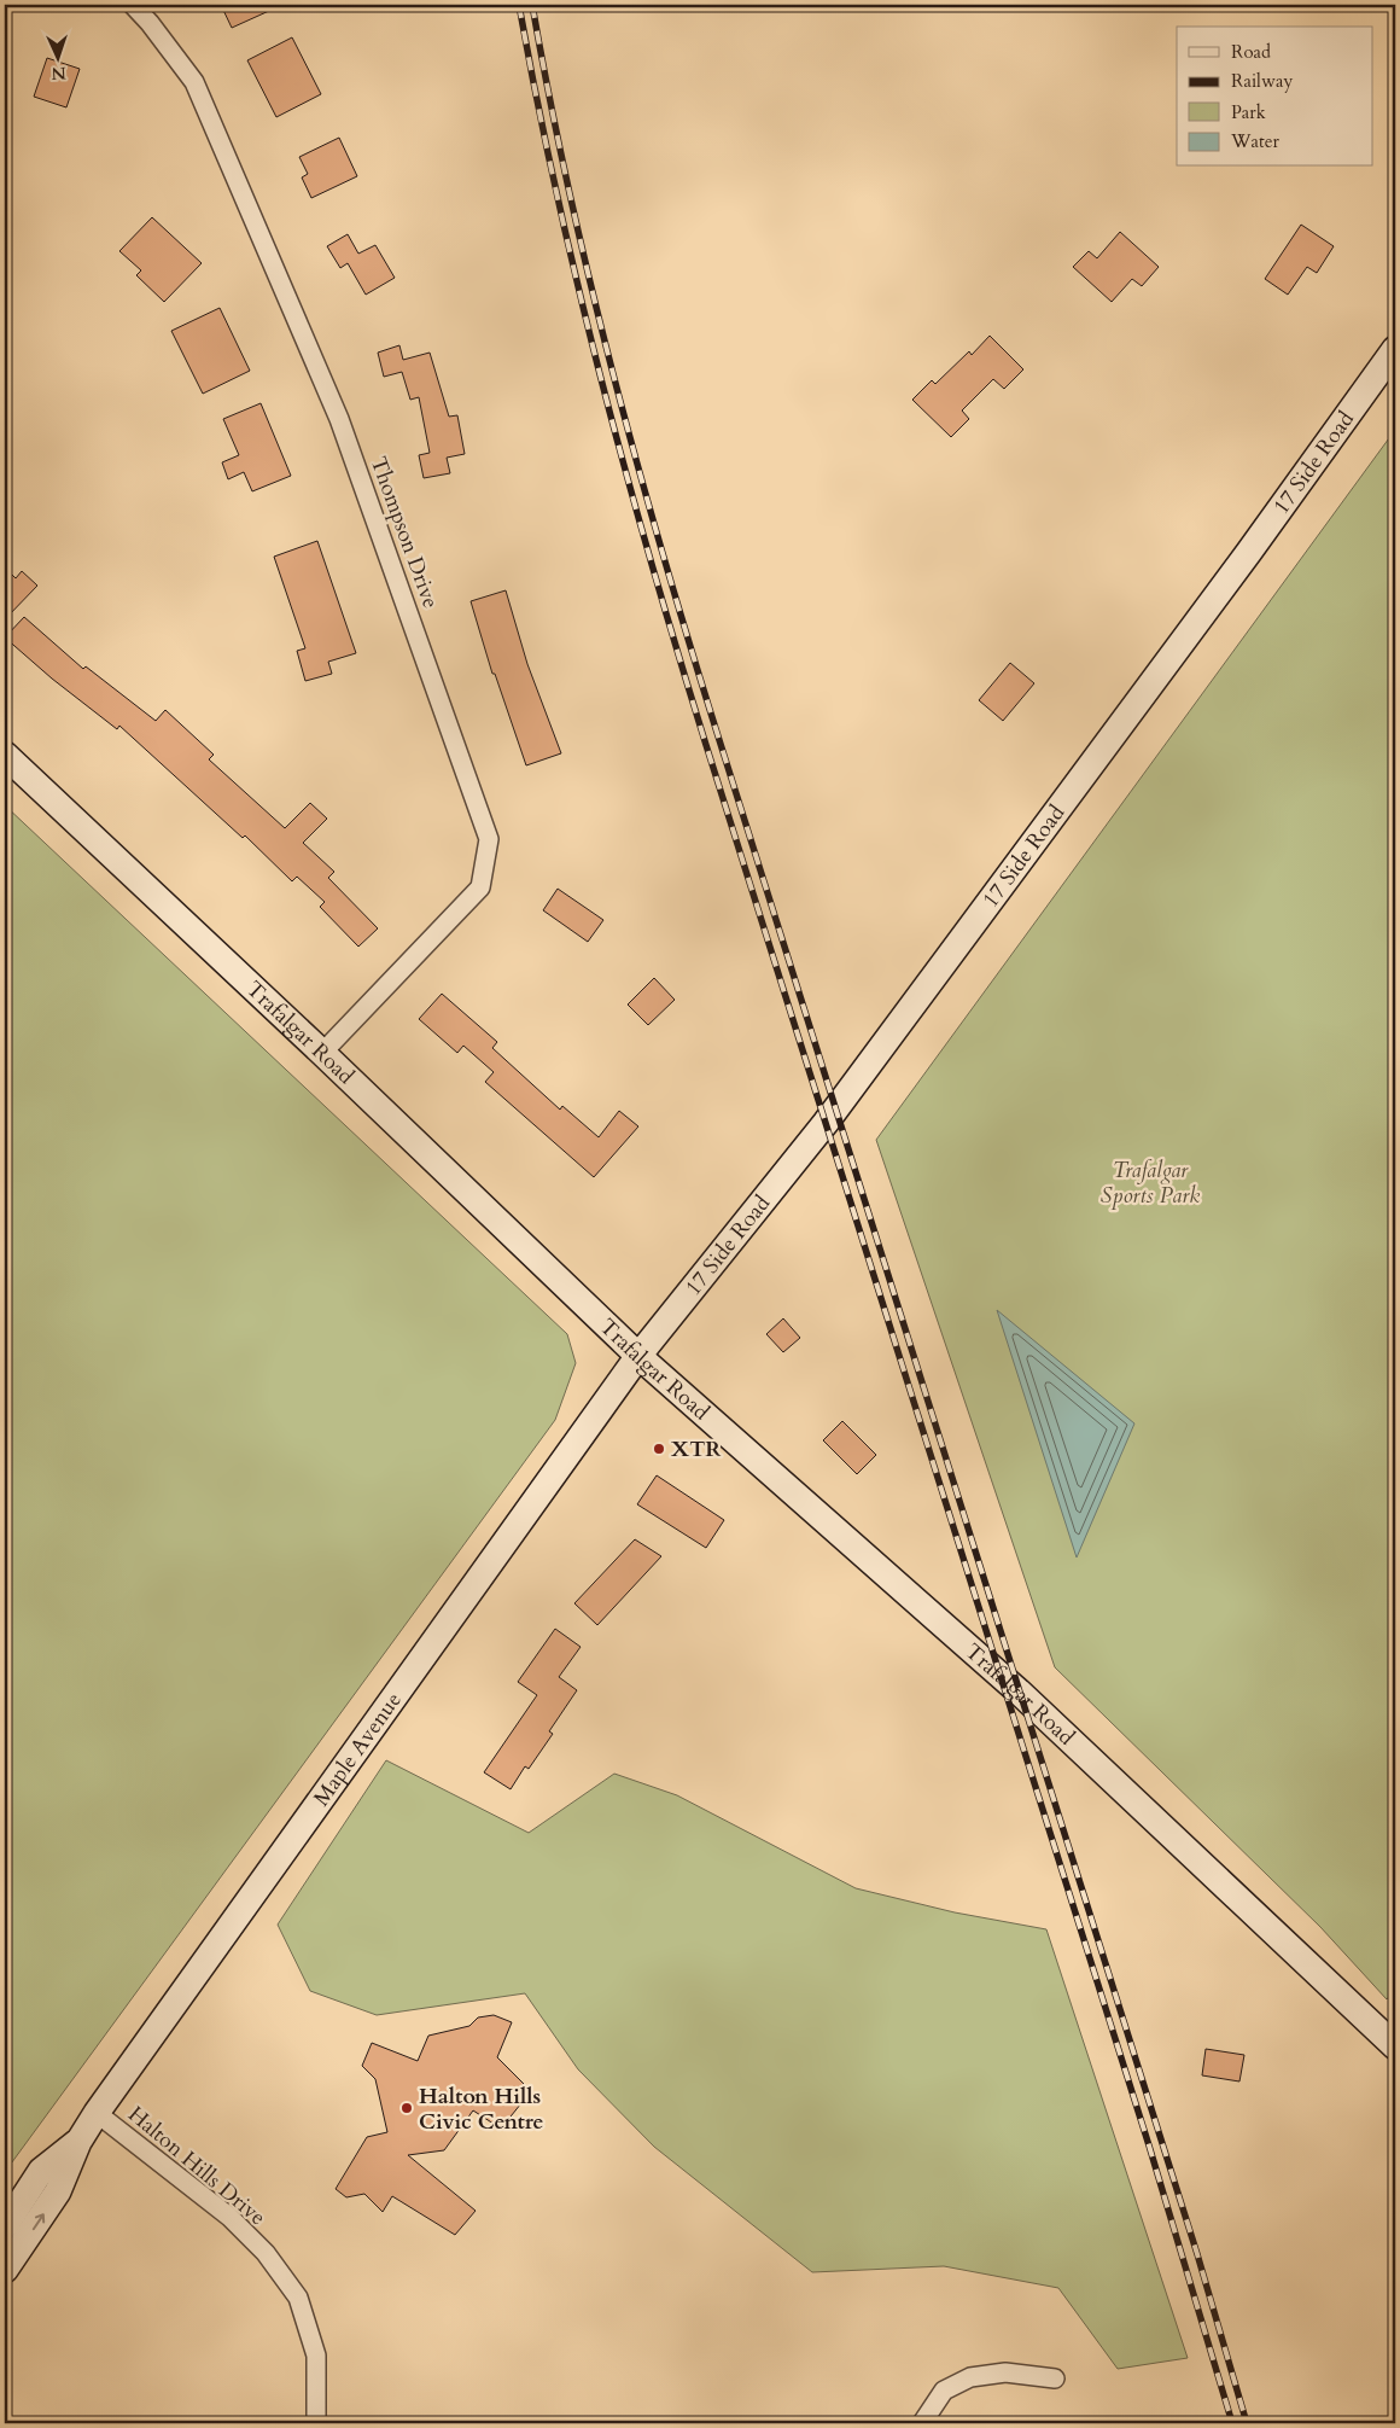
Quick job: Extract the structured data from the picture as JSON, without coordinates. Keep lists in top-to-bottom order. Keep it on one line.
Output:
{"streets":{"main road":["17 Side Road","Trafalgar Road","Maple Avenue"],"street":["Thompson Drive","Halton Hills Drive"]},"crossings":[["17 Side Road","Trafalgar Road"],["17 Side Road","Maple Avenue"],["Thompson Drive","Trafalgar Road"],["Trafalgar Road","Maple Avenue"],["Maple Avenue","Halton Hills Drive"]],"parks":["Trafalgar Sports Park"],"places":["XTR","Halton Hills Civic Centre"],"legend":["Road","Railway","Park","Water"],"north":"bottom"}
